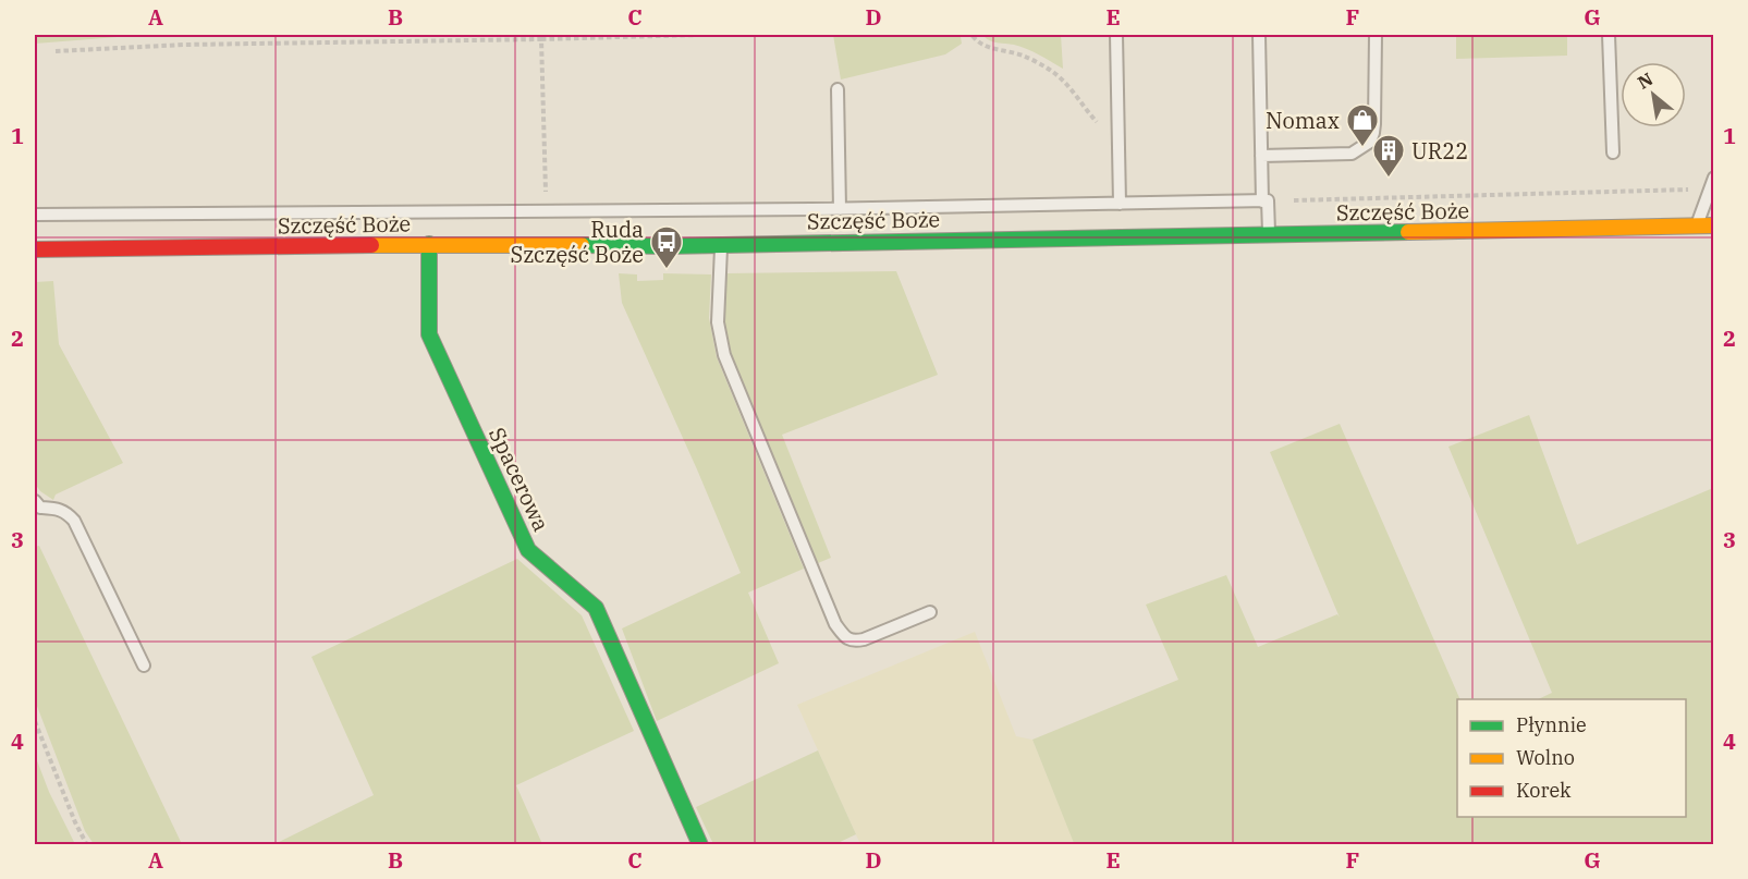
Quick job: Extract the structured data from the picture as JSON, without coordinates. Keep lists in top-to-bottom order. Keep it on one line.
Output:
{"streets":{"street":["Szczęść Boże","Spacerowa"]},"crossings":[["Szczęść Boże","Spacerowa"]],"places":{"shop":["Nomax"],"building":["UR22"],"bus stop":["Ruda Szczęść Boże"]},"legend":["Płynnie","Wolno","Korek"],"north":"top left","grid":{"columns":["A","B","C","D","E","F","G"],"rows":["1","2","3","4"]}}
